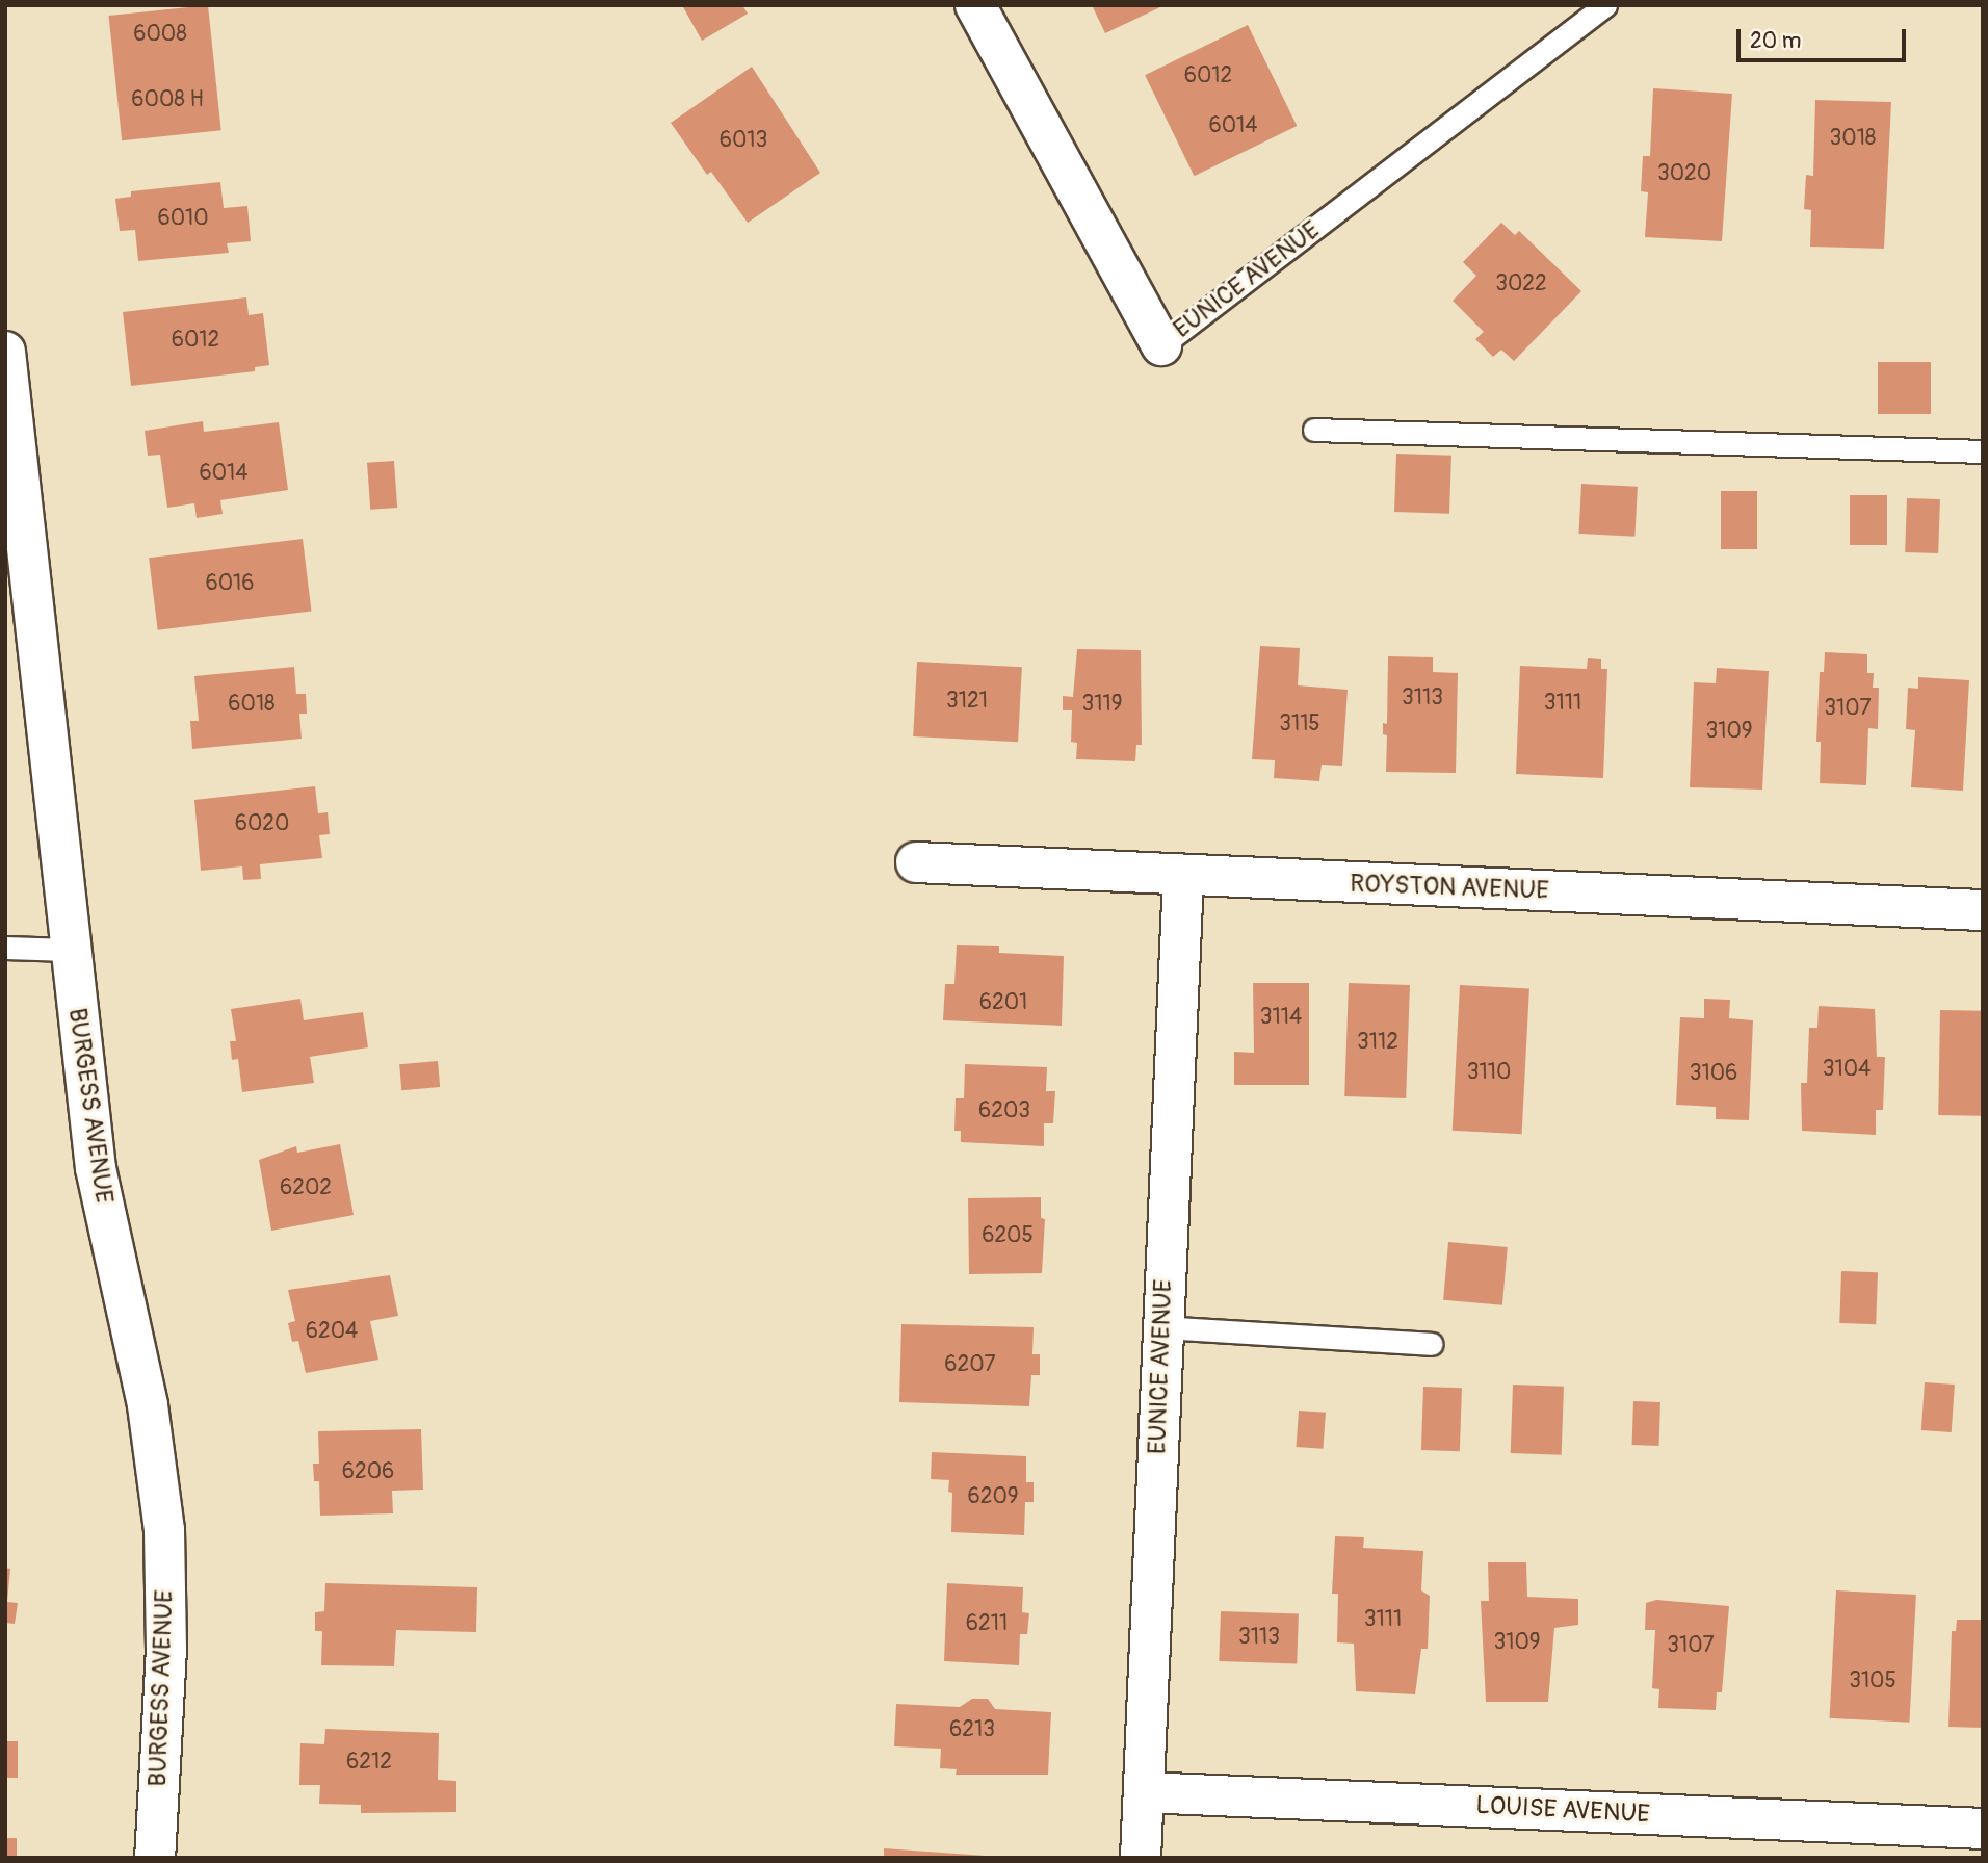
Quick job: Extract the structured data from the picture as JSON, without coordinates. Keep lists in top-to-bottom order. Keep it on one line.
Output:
{"streets":{"street":["EUNICE AVENUE","ROYSTON AVENUE","BURGESS AVENUE","LOUISE AVENUE"]},"crossings":[["EUNICE AVENUE","ROYSTON AVENUE"],["EUNICE AVENUE","LOUISE AVENUE"]],"house_numbers":["6008","6012","6008 H","6014","3018","6013","3020","6010","3022","6012","6014","6016","3113","3121","3111","6018","3119","3107","3115","3109","6020","6201","3114","3112","3104","3110","3106","6203","6202","6205","6204","6207","6206","6209","3111","6211","3113","3109","3107","3105","6213","6212"],"scale_bar":"20 m"}
